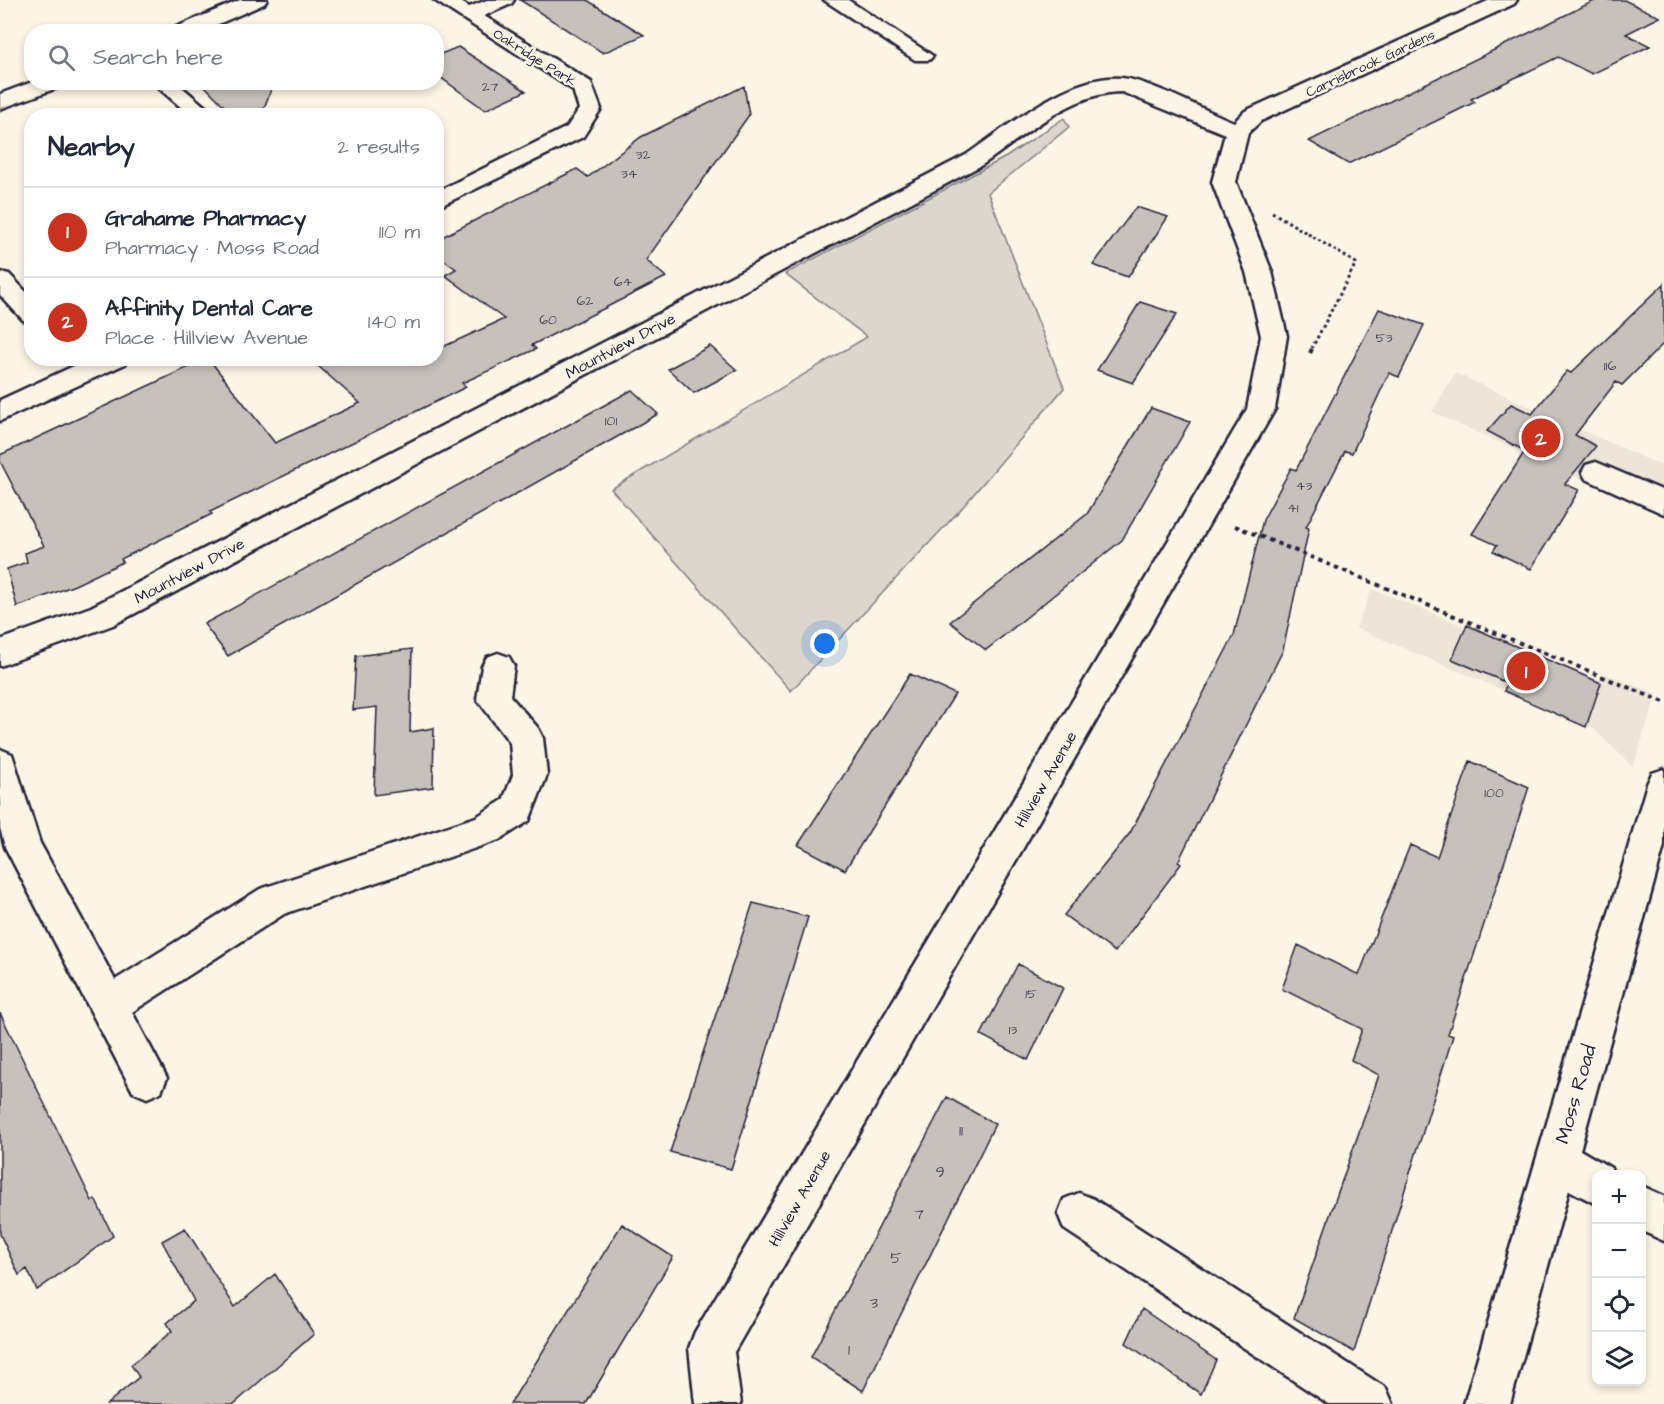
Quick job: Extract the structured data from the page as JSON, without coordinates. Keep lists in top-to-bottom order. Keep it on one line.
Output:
{"streets":{"street":["Oakridge Park","Carrisbrook Gardens","Mountview Drive","Hillview Avenue","Moss Road"]},"crossings":[["Carrisbrook Gardens","Mountview Drive"]],"house_numbers":["27","32","34","64","62","60","53","116","101","43","41","100","15","13","11","9","7","5","3","1"],"page":{"search":"Search here","heading":["Nearby","2 results"],"list":[{"mark":"1","name":"Grahame Pharmacy","note":"Pharmacy · Moss Road","value":"110 m"},{"mark":"2","name":"Affinity Dental Care","note":"Place · Hillview Avenue","value":"140 m"}],"pins":["2","1"],"map_buttons":["+","−"]}}
